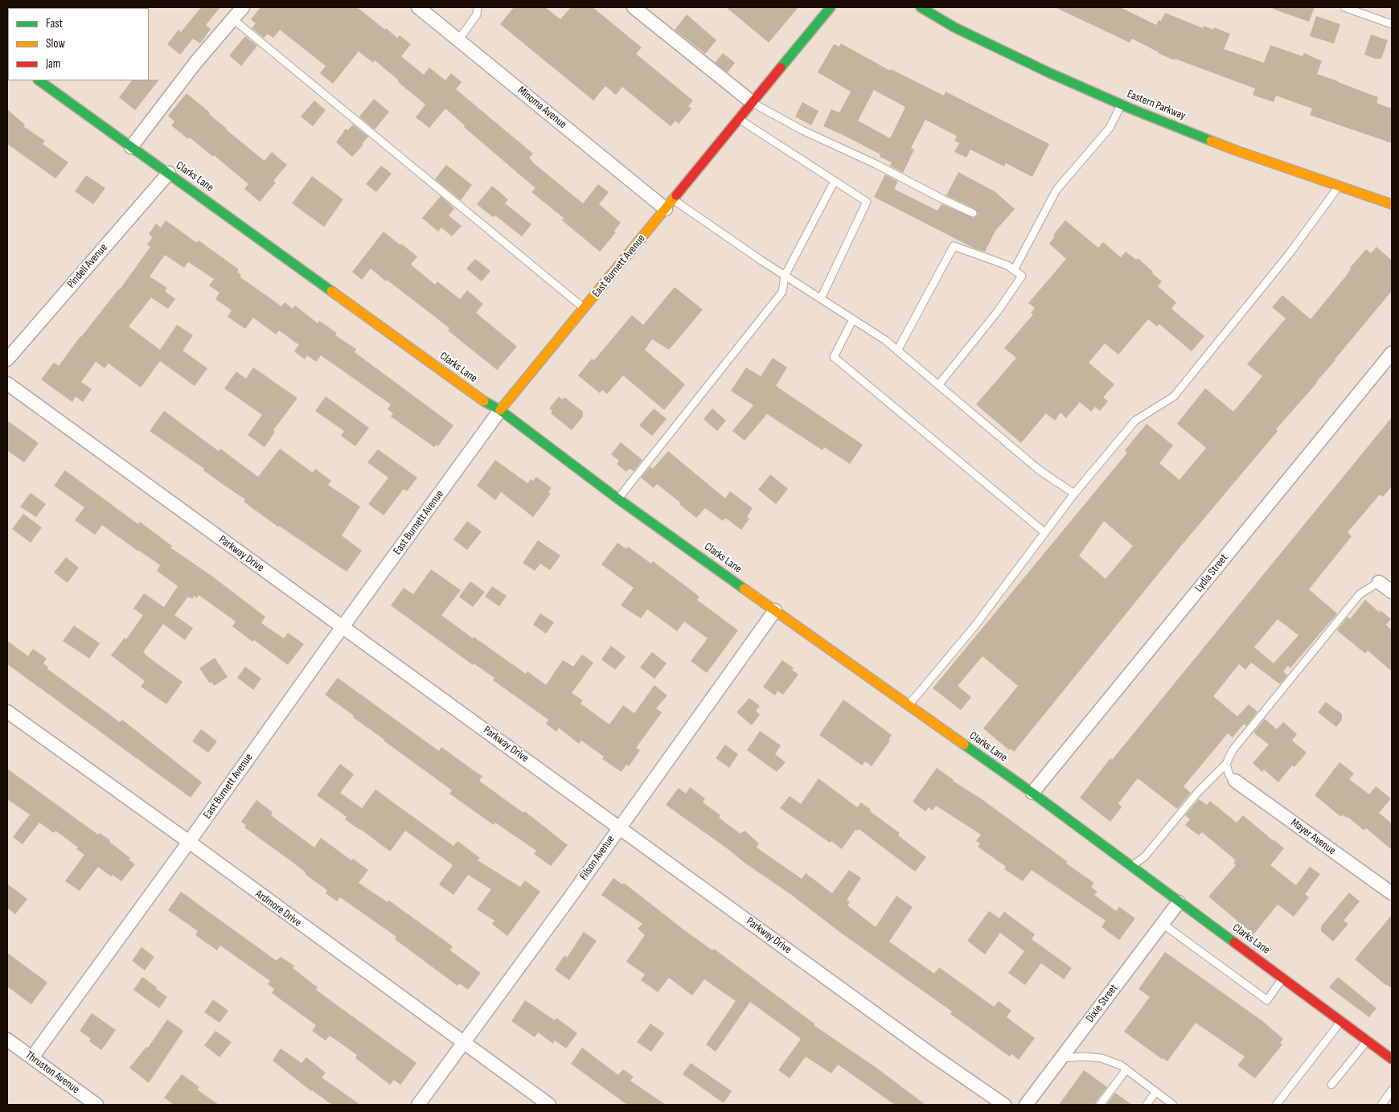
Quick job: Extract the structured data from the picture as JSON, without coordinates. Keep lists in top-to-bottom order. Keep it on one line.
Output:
{"streets":{"street":["Eastern Parkway","Minoma Avenue","Clarks Lane","Pindell Avenue","East Burnett Avenue","Parkway Drive","Lydia Street","Mayer Avenue","Filson Avenue","Ardmore Drive","Dixie Street","Thruston Avenue"]},"crossings":[["Minoma Avenue","East Burnett Avenue"],["Clarks Lane","Pindell Avenue"],["Clarks Lane","East Burnett Avenue"],["Clarks Lane","Lydia Street"],["Clarks Lane","Filson Avenue"],["Clarks Lane","Dixie Street"],["East Burnett Avenue","Parkway Drive"],["East Burnett Avenue","Ardmore Drive"],["East Burnett Avenue","Thruston Avenue"],["Parkway Drive","Filson Avenue"],["Filson Avenue","Ardmore Drive"]],"legend":["Fast","Slow","Jam"]}
